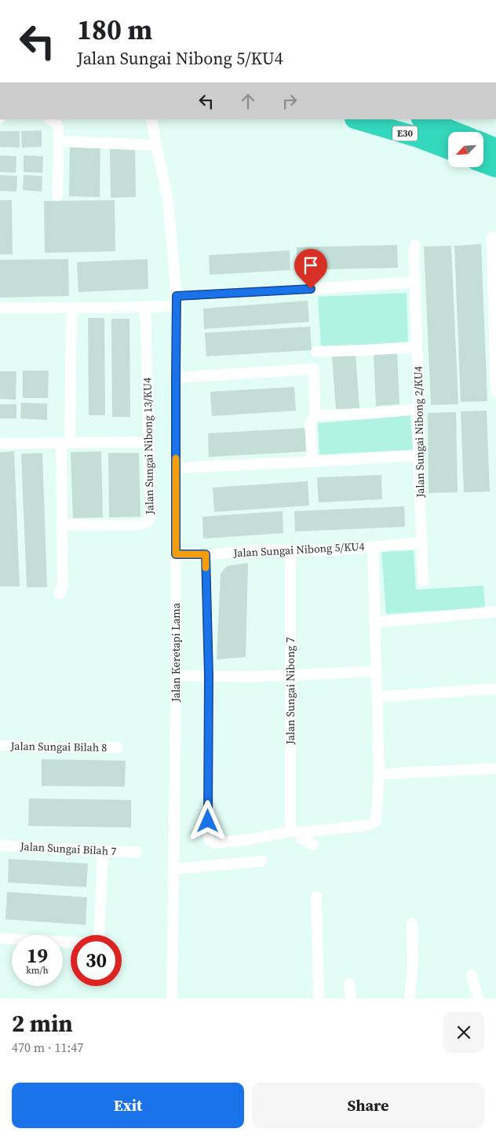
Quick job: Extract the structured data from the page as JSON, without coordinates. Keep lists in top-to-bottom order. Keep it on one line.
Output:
{"streets":{"highway":["E30"],"street":["Jalan Sungai Nibong 2/KU4","Jalan Sungai Nibong 13/KU4","Jalan Sungai Nibong 5/KU4","Jalan Keretapi Lama","Jalan Sungai Nibong 7","Jalan Sungai Bilah 8","Jalan Sungai Bilah 7"]},"crossings":[["Jalan Sungai Nibong 2/KU4","Jalan Sungai Nibong 5/KU4"],["Jalan Sungai Nibong 5/KU4","Jalan Keretapi Lama"],["Jalan Sungai Nibong 5/KU4","Jalan Sungai Nibong 7"]],"north":"bottom left","page":{"turn":["180 m","Jalan Sungai Nibong 5/KU4"],"speed":"19 km/h","limit":"30","heading":["2 min","470 m · 11:47"],"buttons":["Exit","Share"]}}
